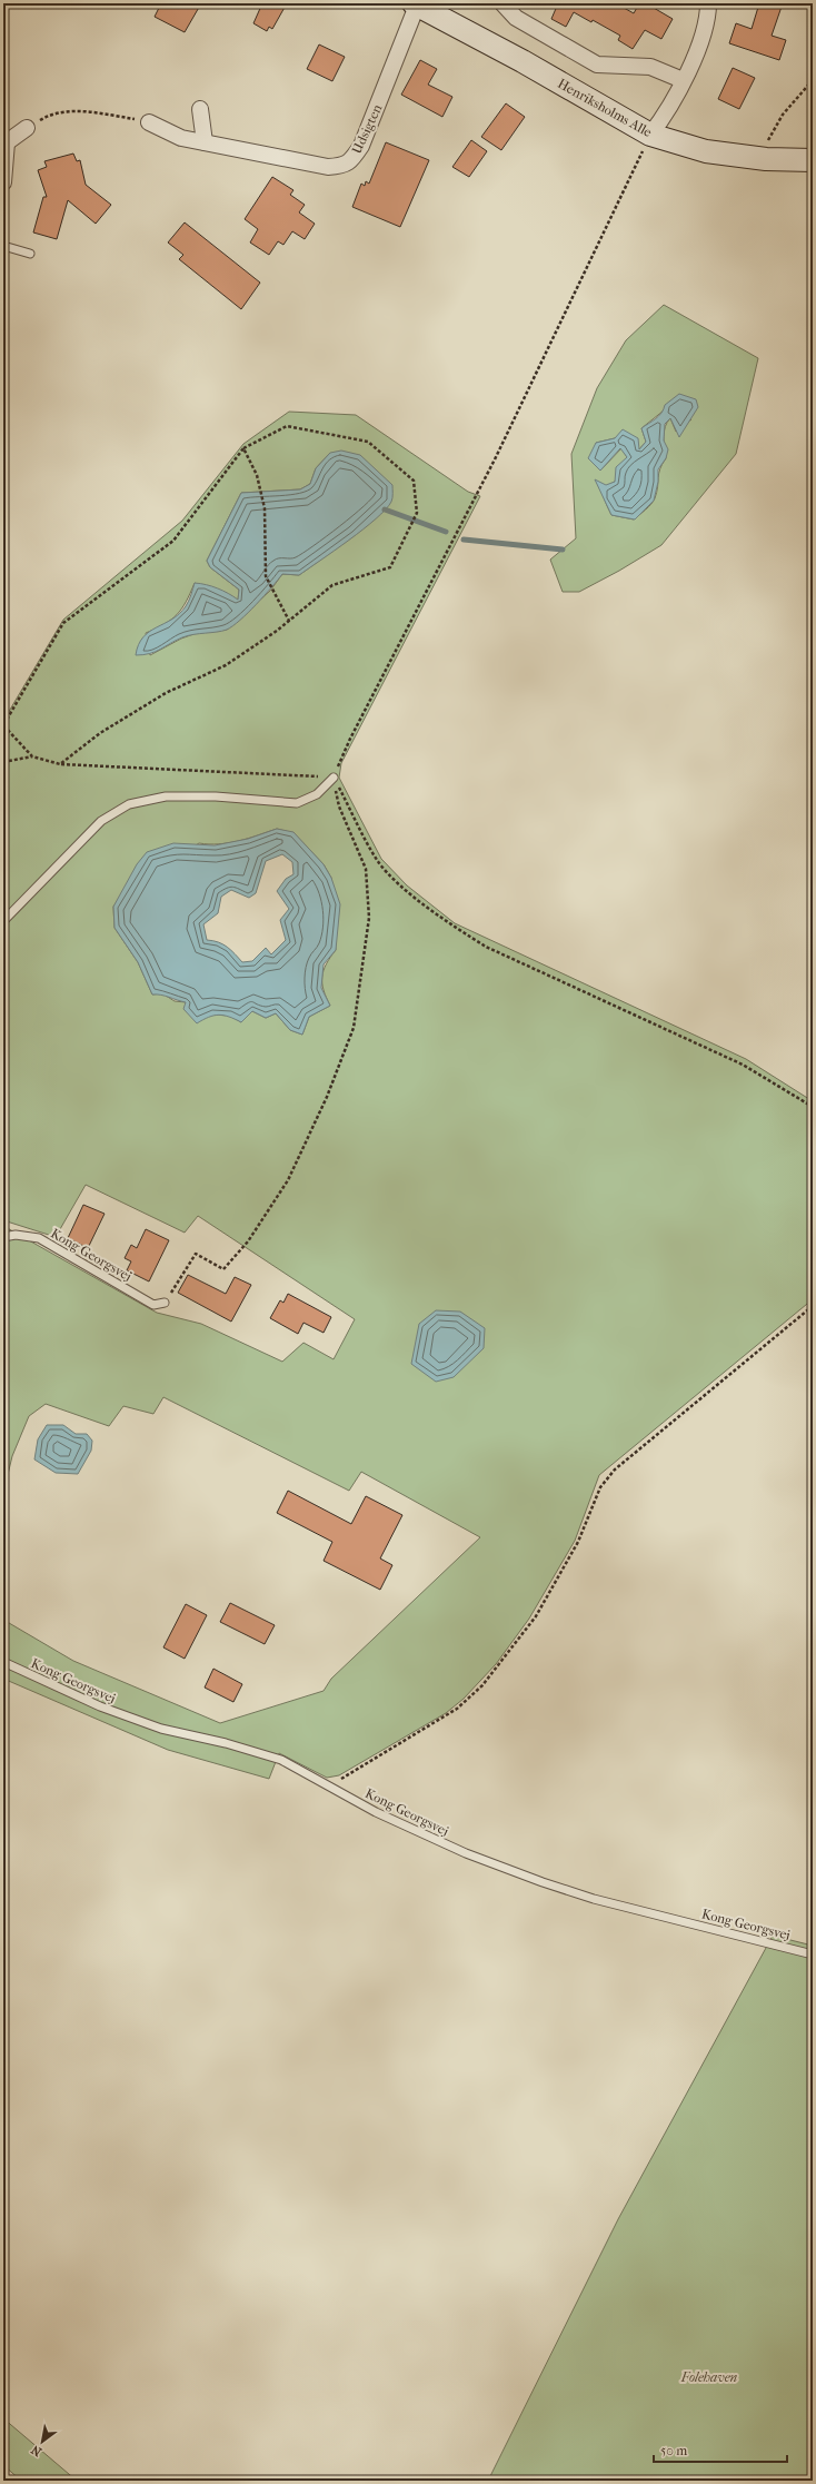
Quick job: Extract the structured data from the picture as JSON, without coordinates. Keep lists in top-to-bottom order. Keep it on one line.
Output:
{"streets":{"street":["Henriksholms Alle","Udsigten"],"lane":["Kong Georgsvej"]},"crossings":[["Henriksholms Alle","Udsigten"]],"parks":["Folehaven"],"scale_bar":"50 m","north":"bottom left"}
